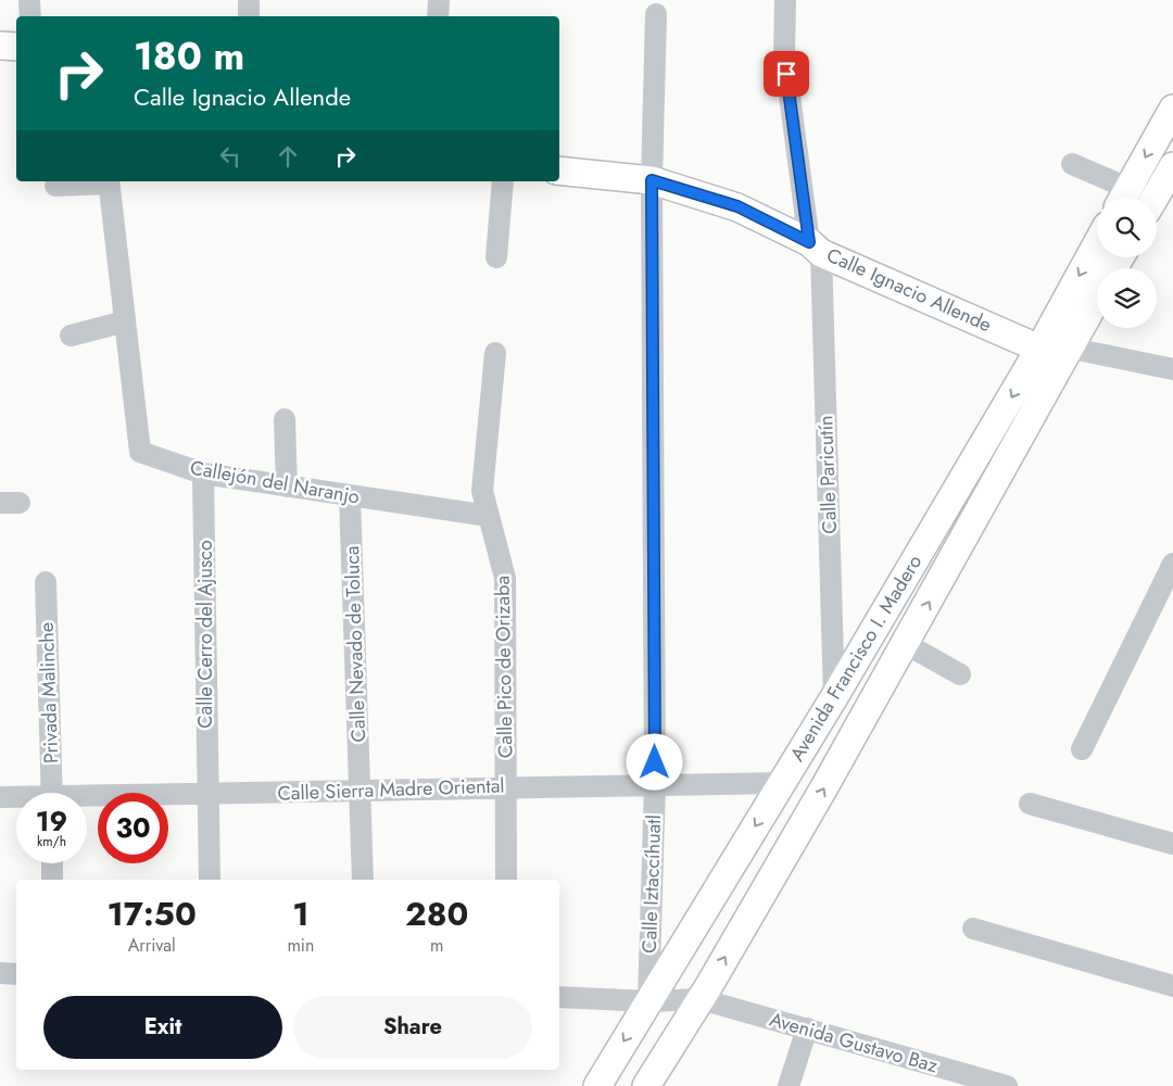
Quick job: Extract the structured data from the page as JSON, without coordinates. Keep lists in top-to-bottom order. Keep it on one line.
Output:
{"streets":{"main road":["Calle Ignacio Allende","Avenida Francisco I. Madero"],"street":["Calle Paricutín","Callejón del Naranjo","Calle Cerro del Ajusco","Calle Nevado de Toluca","Calle Pico de Orizaba","Privada Malinche","Calle Sierra Madre Oriental","Calle Iztaccíhuatl","Avenida Gustavo Baz"]},"crossings":[["Calle Ignacio Allende","Calle Paricutín"],["Calle Ignacio Allende","Avenida Francisco I. Madero"],["Calle Ignacio Allende","Calle Iztaccíhuatl"],["Calle Paricutín","Avenida Francisco I. Madero"],["Callejón del Naranjo","Calle Cerro del Ajusco"],["Callejón del Naranjo","Calle Nevado de Toluca"],["Callejón del Naranjo","Calle Pico de Orizaba"],["Calle Cerro del Ajusco","Calle Sierra Madre Oriental"],["Calle Nevado de Toluca","Calle Sierra Madre Oriental"],["Avenida Francisco I. Madero","Calle Sierra Madre Oriental"],["Avenida Francisco I. Madero","Calle Iztaccíhuatl"],["Avenida Francisco I. Madero","Avenida Gustavo Baz"],["Calle Pico de Orizaba","Calle Sierra Madre Oriental"],["Calle Sierra Madre Oriental","Calle Iztaccíhuatl"],["Calle Iztaccíhuatl","Avenida Gustavo Baz"]],"page":{"turn":["180 m","Calle Ignacio Allende"],"speed":"19 km/h","limit":"30","eta":["17:50","Arrival","1","min","280","m"],"buttons":["Exit","Share"]}}
